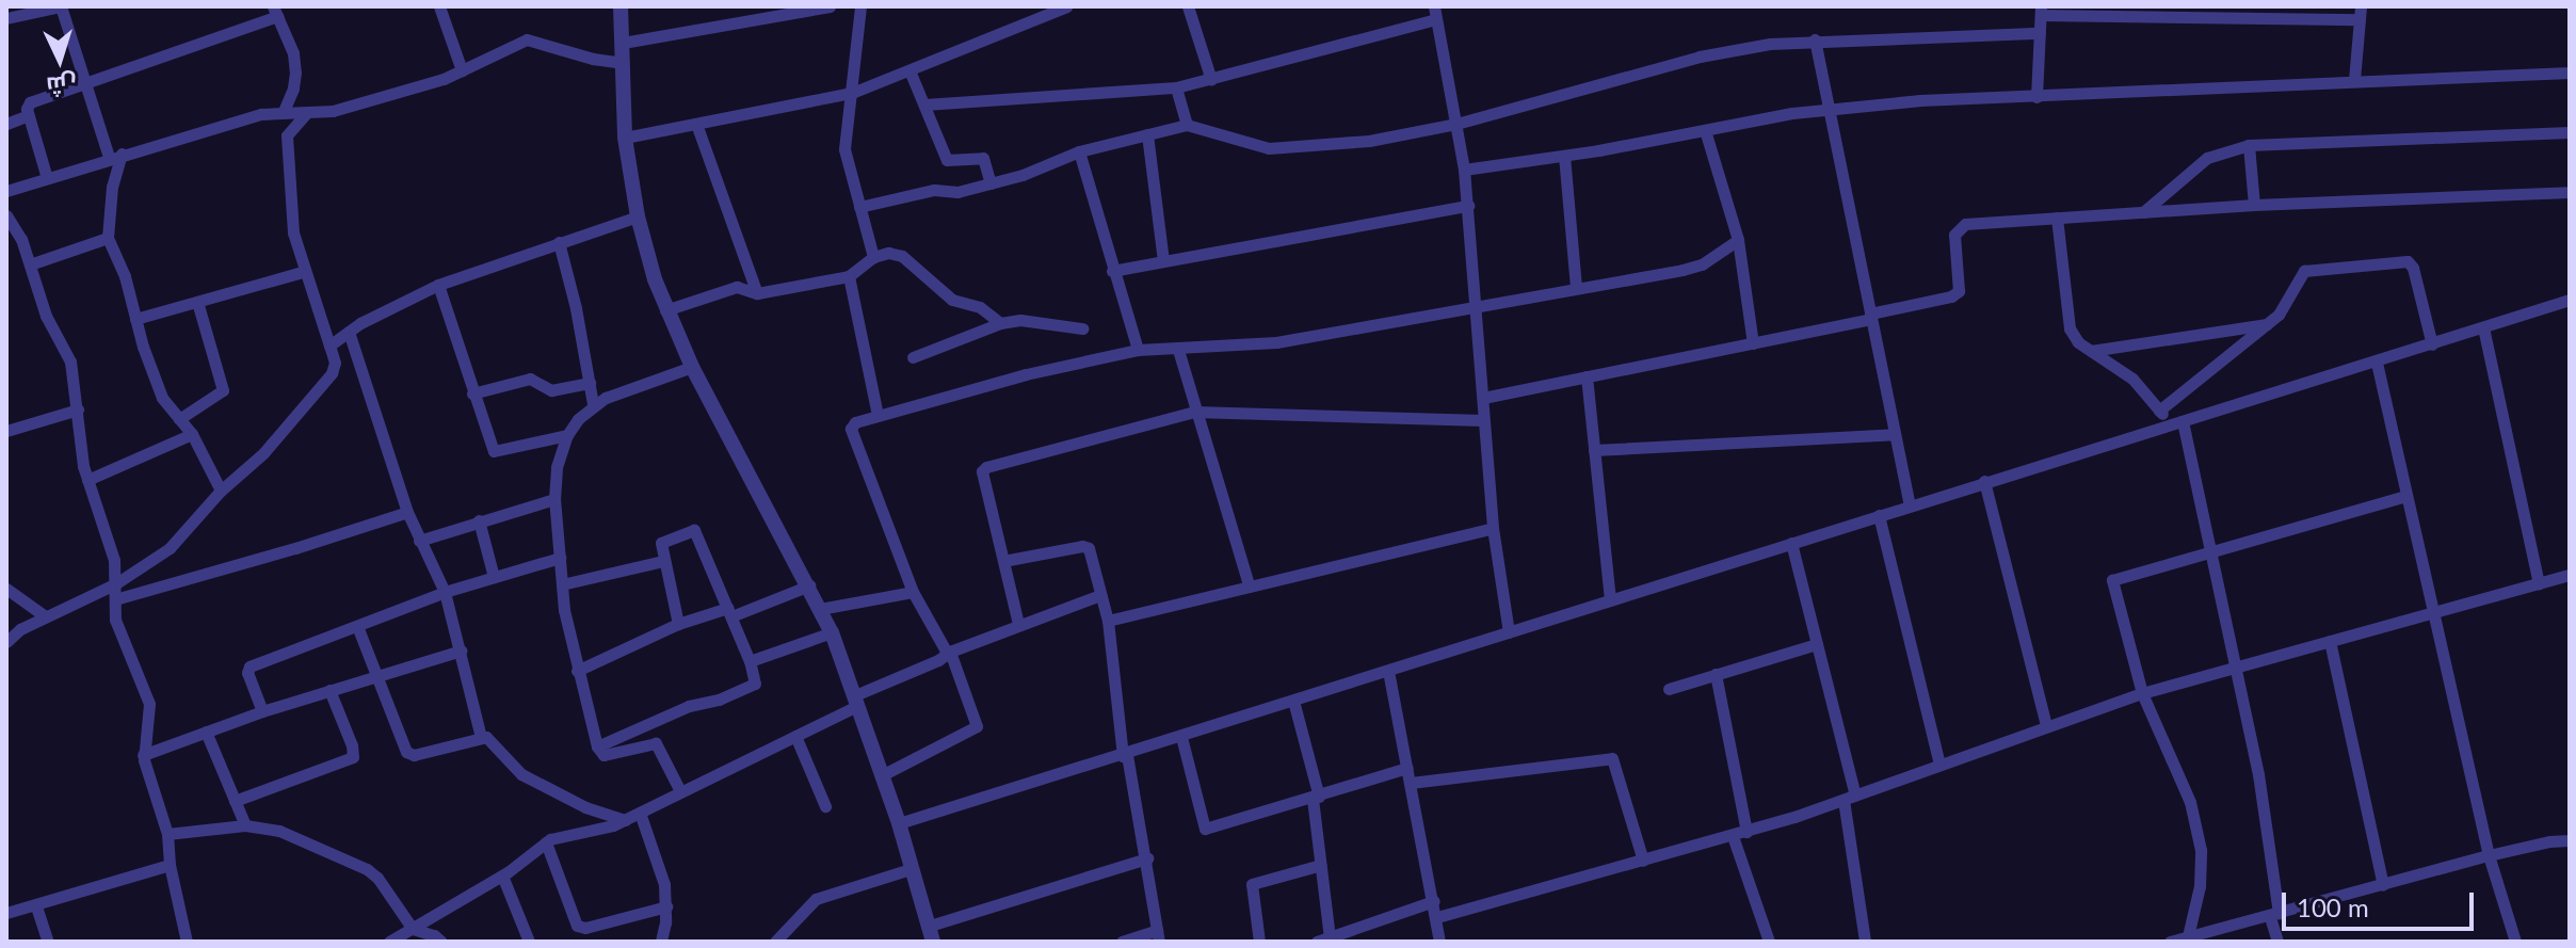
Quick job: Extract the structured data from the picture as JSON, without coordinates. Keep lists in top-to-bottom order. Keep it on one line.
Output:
{"scale_bar":"100 m","north":"bottom"}
